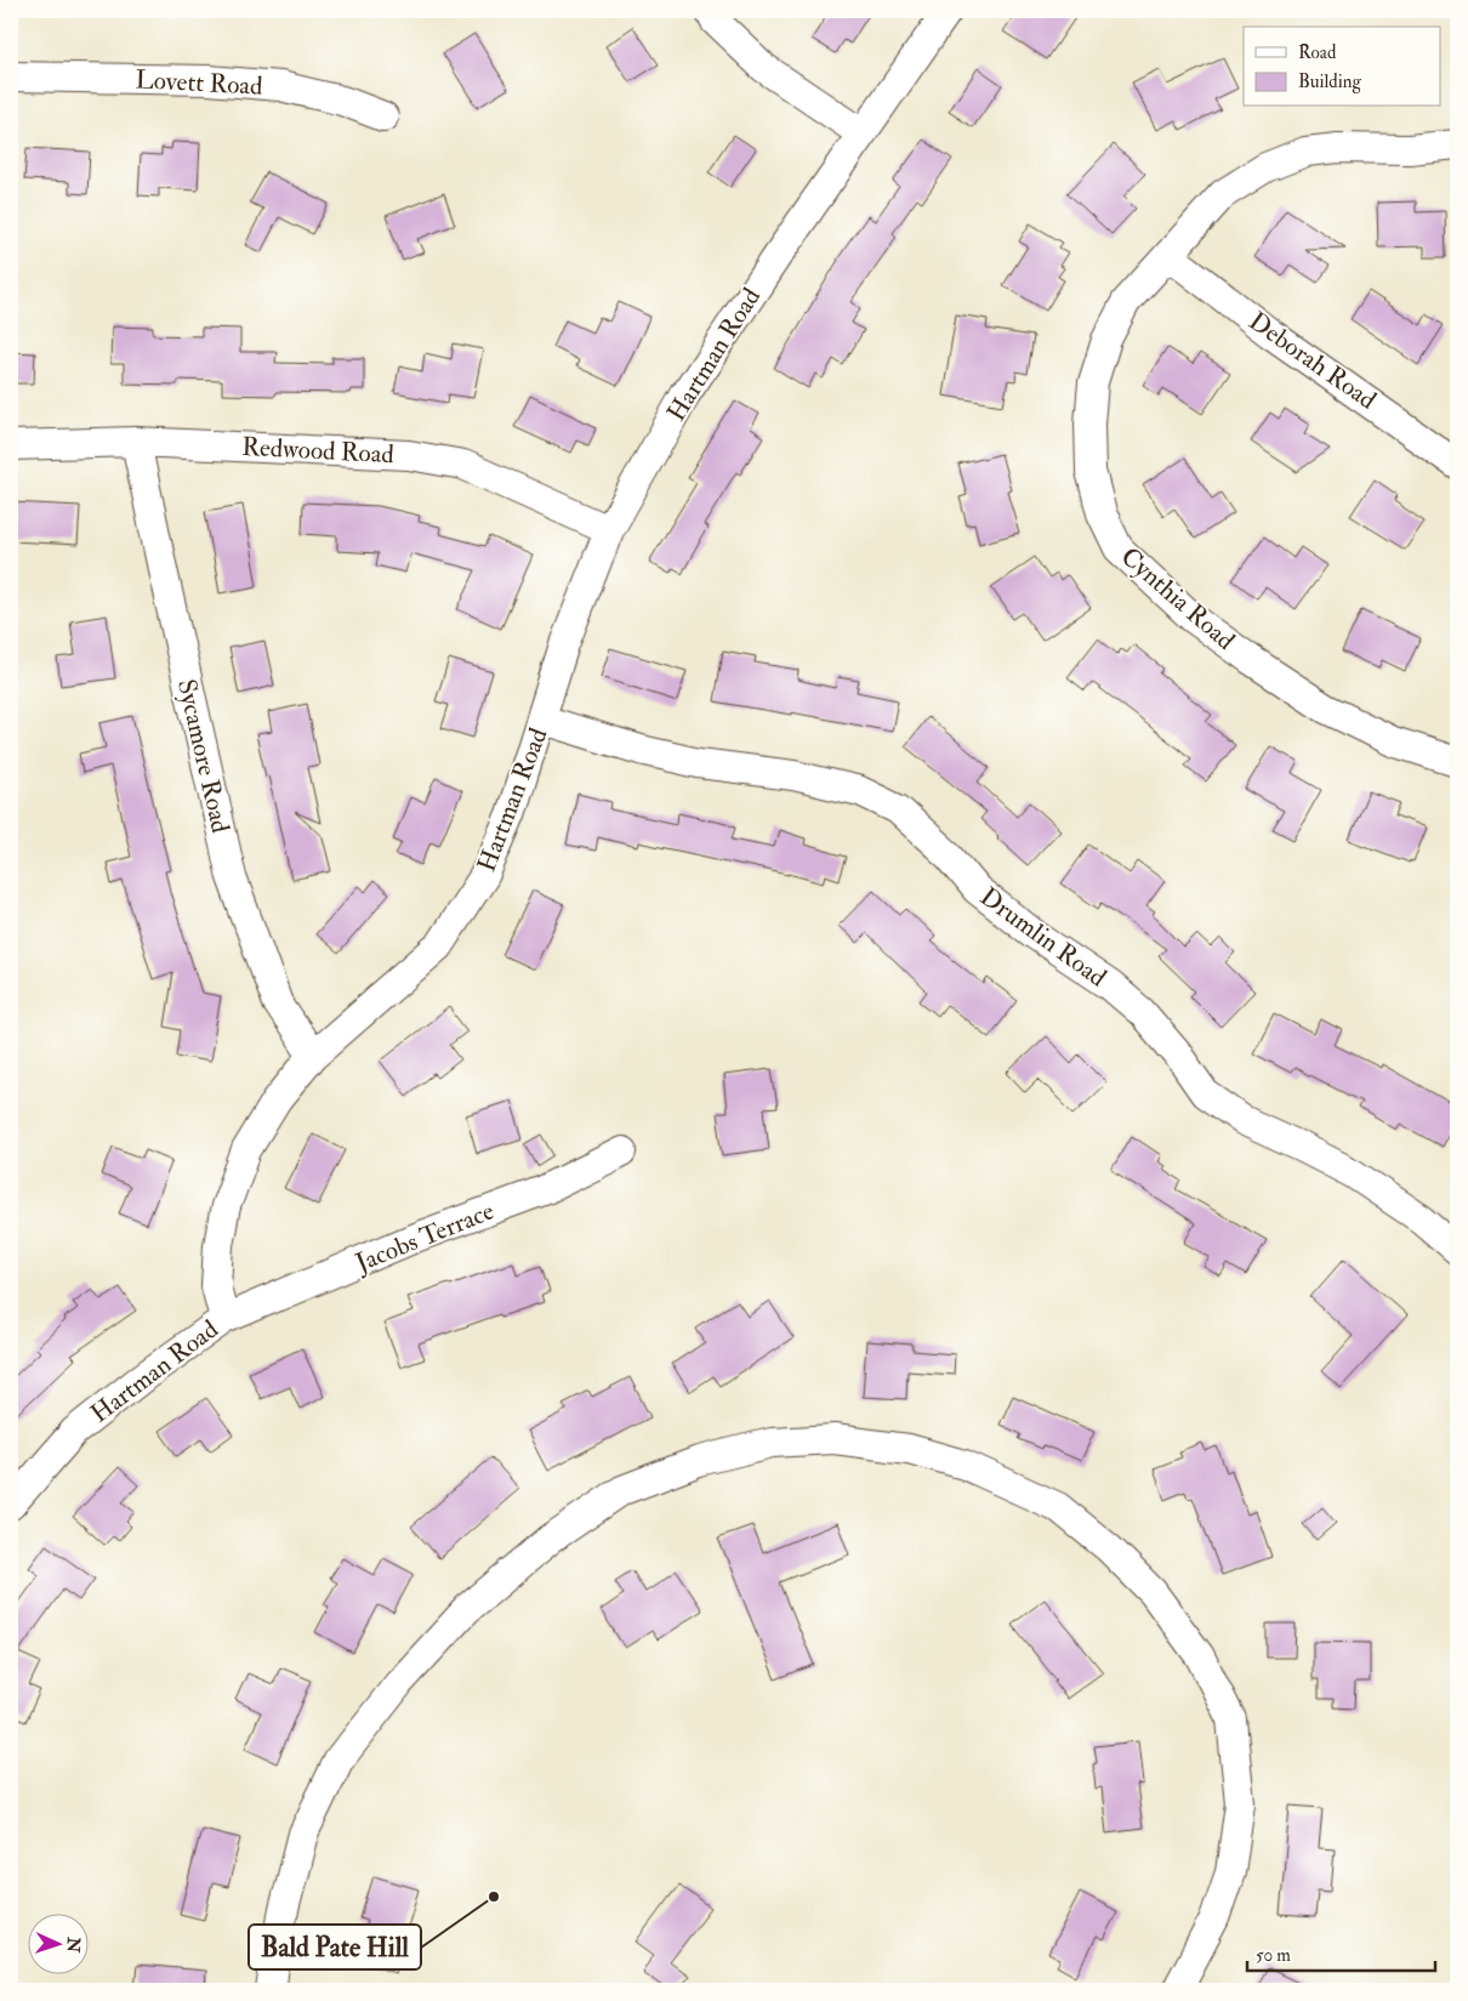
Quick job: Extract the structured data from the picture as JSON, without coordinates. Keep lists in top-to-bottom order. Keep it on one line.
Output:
{"streets":{"street":["Lovett Road","Hartman Road","Deborah Road","Redwood Road","Cynthia Road","Sycamore Road","Drumlin Road","Jacobs Terrace"]},"crossings":[["Hartman Road","Redwood Road"],["Hartman Road","Sycamore Road"],["Hartman Road","Drumlin Road"],["Hartman Road","Jacobs Terrace"],["Deborah Road","Cynthia Road"],["Redwood Road","Sycamore Road"]],"places":["Bald Pate Hill"],"legend":["Road","Building"],"scale_bar":"50 m","north":"right"}
